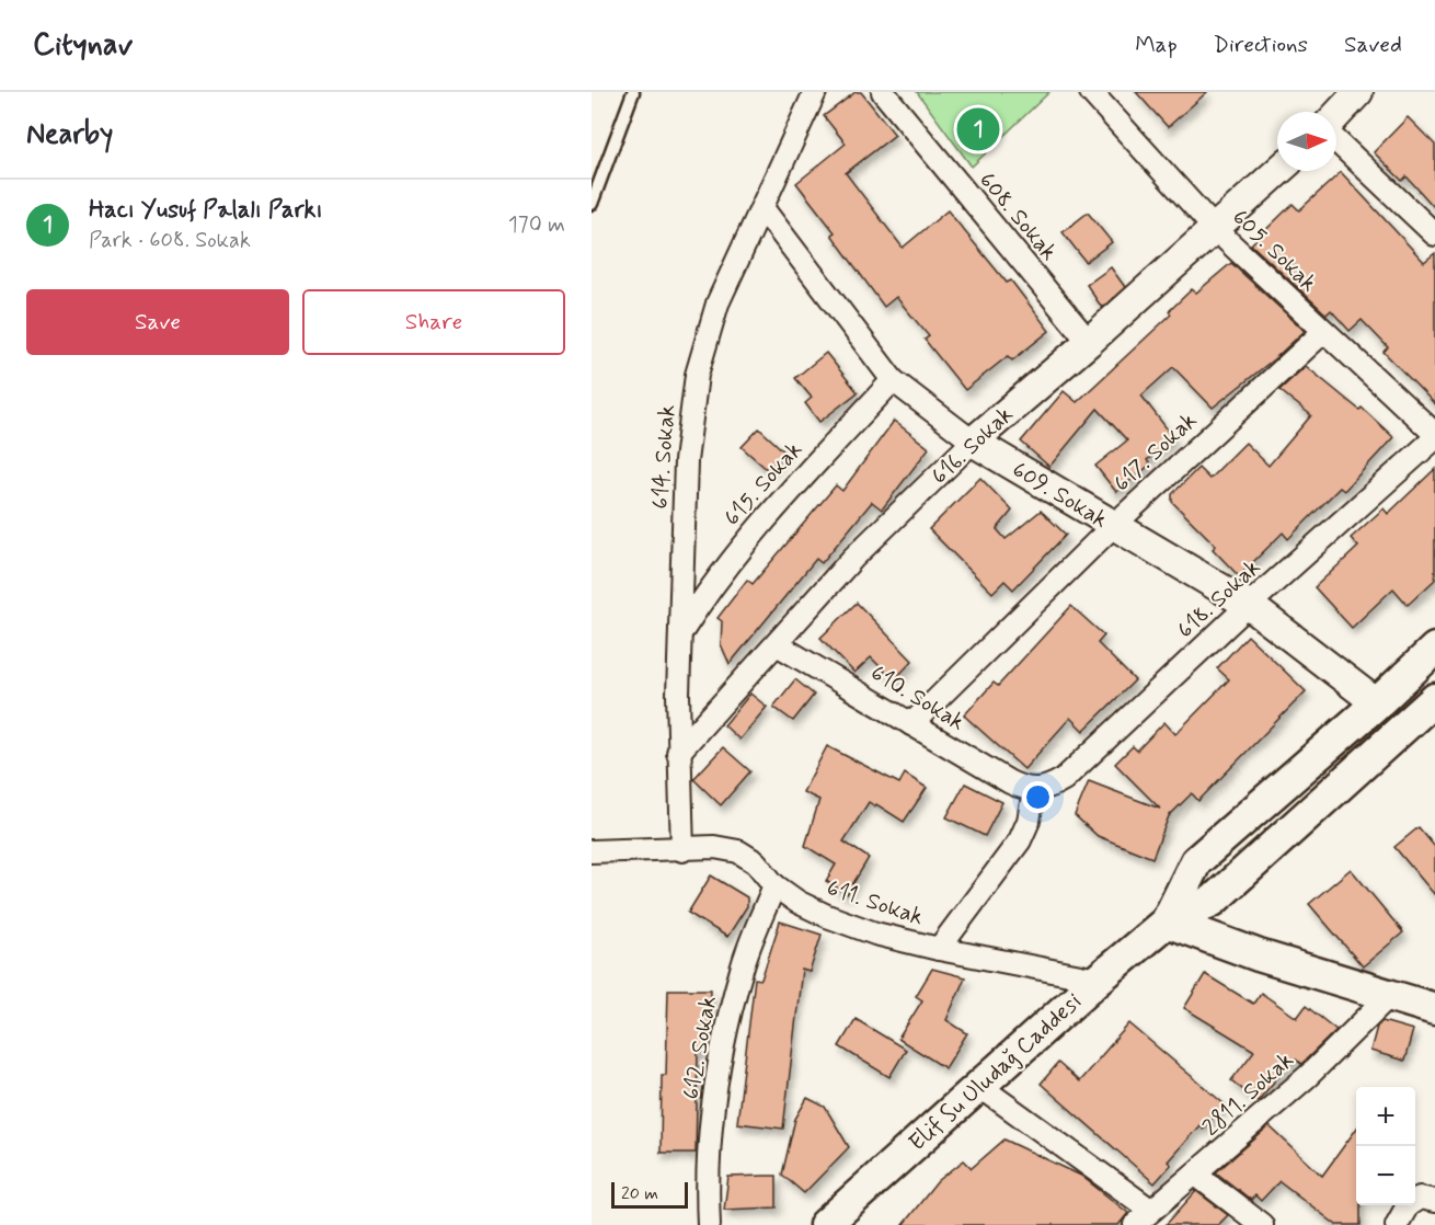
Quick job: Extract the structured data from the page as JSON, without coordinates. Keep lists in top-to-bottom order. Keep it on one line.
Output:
{"streets":{"main road":["Elif Su Uludağ Caddesi"],"street":["608. Sokak","605. Sokak","616. Sokak","617. Sokak","614. Sokak","615. Sokak","609. Sokak","618. Sokak","610. Sokak","611. Sokak","612. Sokak","2811. Sokak"]},"crossings":[["608. Sokak","616. Sokak"],["605. Sokak","616. Sokak"],["605. Sokak","617. Sokak"],["605. Sokak","618. Sokak"],["616. Sokak","614. Sokak"],["616. Sokak","609. Sokak"],["616. Sokak","610. Sokak"],["617. Sokak","609. Sokak"],["617. Sokak","610. Sokak"],["614. Sokak","615. Sokak"],["614. Sokak","609. Sokak"],["614. Sokak","611. Sokak"],["615. Sokak","609. Sokak"],["609. Sokak","618. Sokak"],["609. Sokak","Elif Su Uludağ Caddesi"],["618. Sokak","610. Sokak"],["611. Sokak","612. Sokak"],["611. Sokak","Elif Su Uludağ Caddesi"]],"scale_bar":"20 m","north":"right","page":{"header":"Citynav","nav":["Map","Directions","Saved"],"heading":"Nearby","pins":"1","list":[{"mark":"1","name":"Hacı Yusuf Palalı Parkı","note":"Park · 608. Sokak","value":"170 m"}],"buttons":["Save","Share"],"map_buttons":["+","−"],"scale":"20 m"}}
